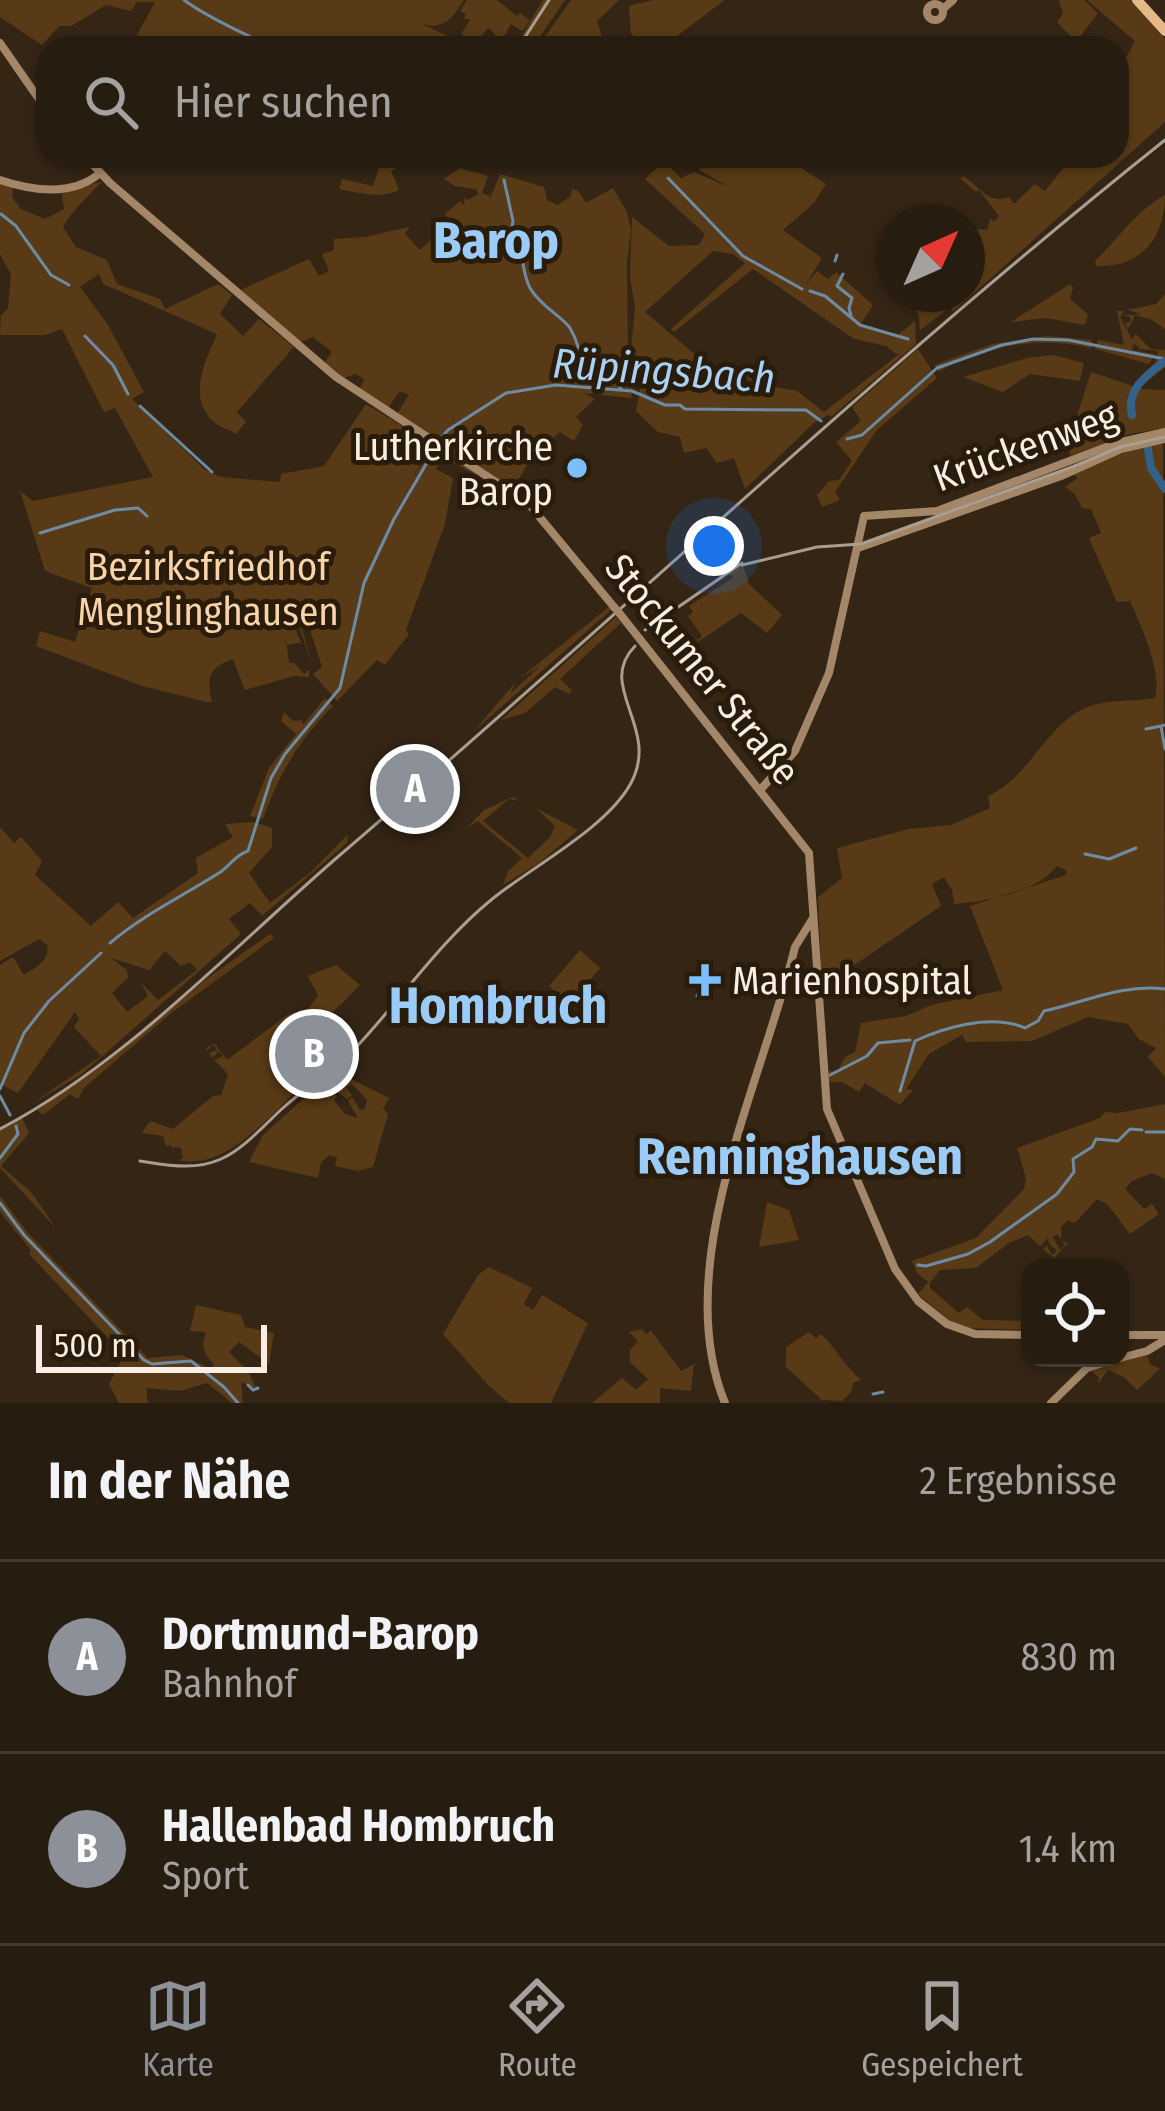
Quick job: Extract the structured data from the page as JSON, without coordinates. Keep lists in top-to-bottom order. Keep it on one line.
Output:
{"streets":{"main road":["Krückenweg","Stockumer Straße"]},"districts":["Barop","Hombruch","Renninghausen"],"water":["Rüpingsbach"],"parks":["Bezirksfriedhof Menglinghausen"],"places":{"other":["Lutherkirche Barop"],"health":["Marienhospital"]},"scale_bar":"500 m","north":"top right","page":{"search":"Hier suchen","pins":["A","B"],"scale":"500 m","heading":["In der Nähe","2 Ergebnisse"],"list":[{"mark":"A","name":"Dortmund-Barop","note":"Bahnhof","value":"830 m"},{"mark":"B","name":"Hallenbad Hombruch","note":"Sport","value":"1.4 km"}],"nav":["Karte","Route","Gespeichert"]}}
